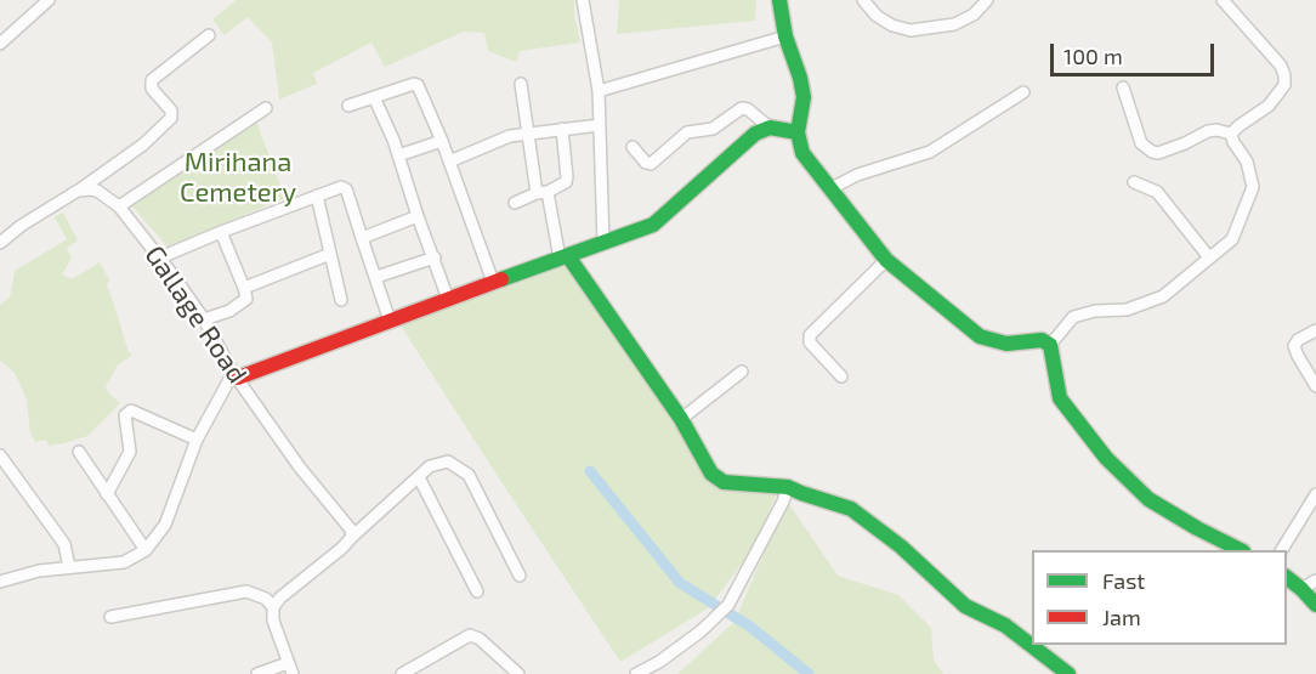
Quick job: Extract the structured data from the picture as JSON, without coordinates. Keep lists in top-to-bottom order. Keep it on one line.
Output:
{"streets":{"street":["Gallage Road"]},"parks":["Mirihana Cemetery"],"legend":["Fast","Jam"],"scale_bar":"100 m"}
